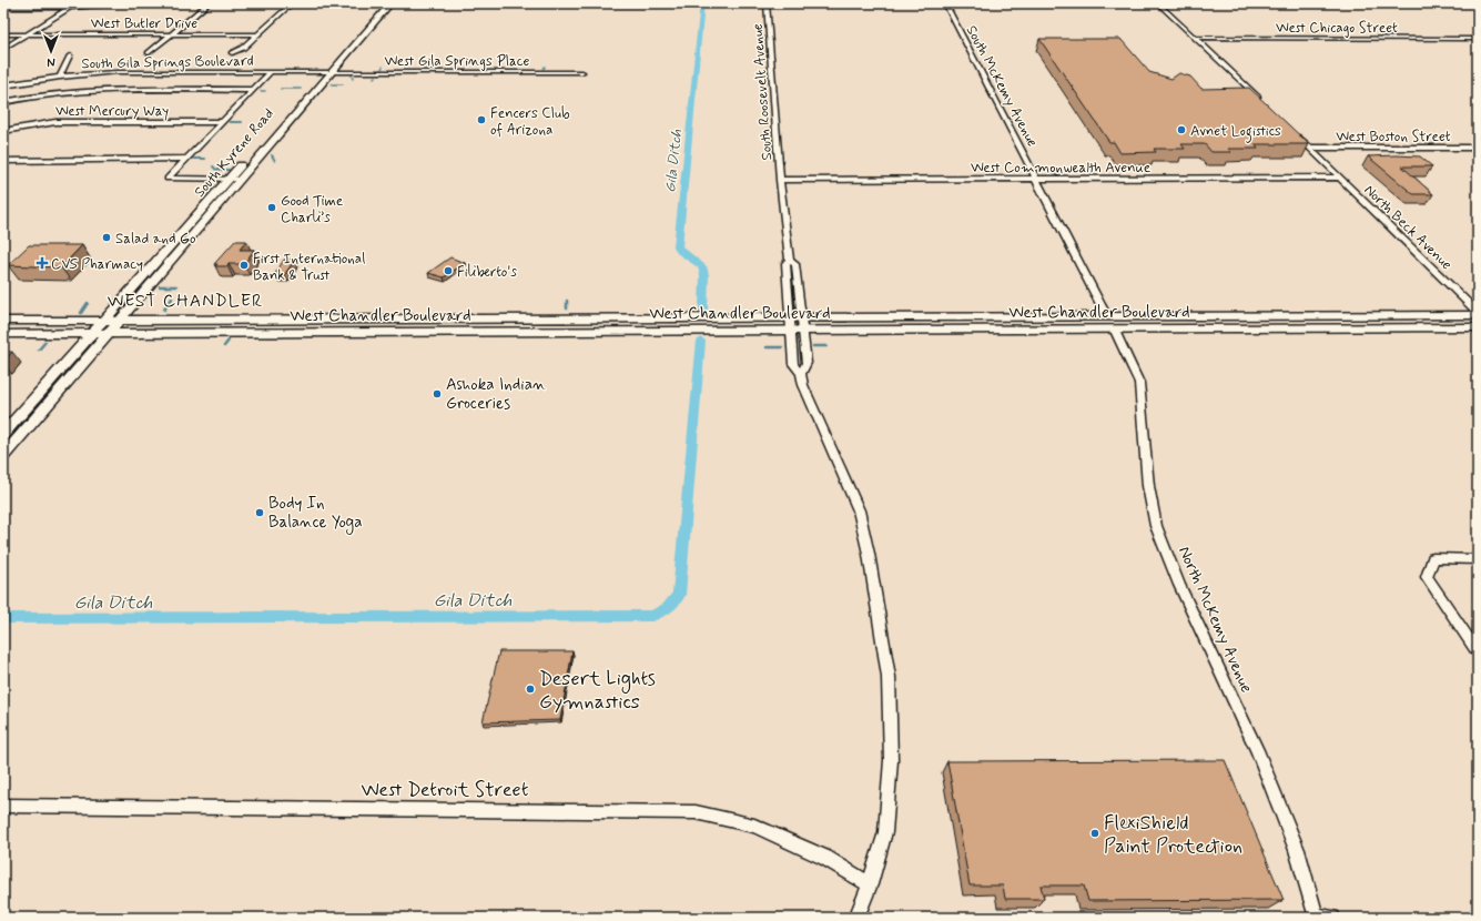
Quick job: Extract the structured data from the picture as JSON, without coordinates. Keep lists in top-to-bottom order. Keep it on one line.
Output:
{"streets":{"main road":["South Kyrene Road","West Chandler Boulevard"],"street":["West Butler Drive","West Chicago Street","West Gila Springs Place","South Gila Springs Boulevard","South McKemy Avenue","South Roosevelt Avenue","West Mercury Way","West Boston Street","West Commonwealth Avenue","North Beck Avenue","North McKemy Avenue","West Detroit Street"]},"crossings":[["West Gila Springs Place","South Gila Springs Boulevard"],["West Gila Springs Place","South Kyrene Road"],["South Gila Springs Boulevard","South Kyrene Road"],["South McKemy Avenue","West Commonwealth Avenue"],["South Roosevelt Avenue","West Commonwealth Avenue"],["West Boston Street","North Beck Avenue"],["South Kyrene Road","West Chandler Boulevard"],["West Commonwealth Avenue","North Beck Avenue"],["North Beck Avenue","West Chandler Boulevard"],["West Chandler Boulevard","North McKemy Avenue"]],"districts":["WEST CHANDLER"],"water":["Gila Ditch"],"places":{"other":["Fencers Club of Arizona","Avnet Logistics","Good Time Charli’s","Salad and Go","First International Bank & Trust","Filiberto's","Ashoka Indian Groceries","Body In Balance Yoga","Desert Lights Gymnastics","FlexiShield Paint Protection"],"health":["CVS Pharmacy"]},"north":"bottom"}
